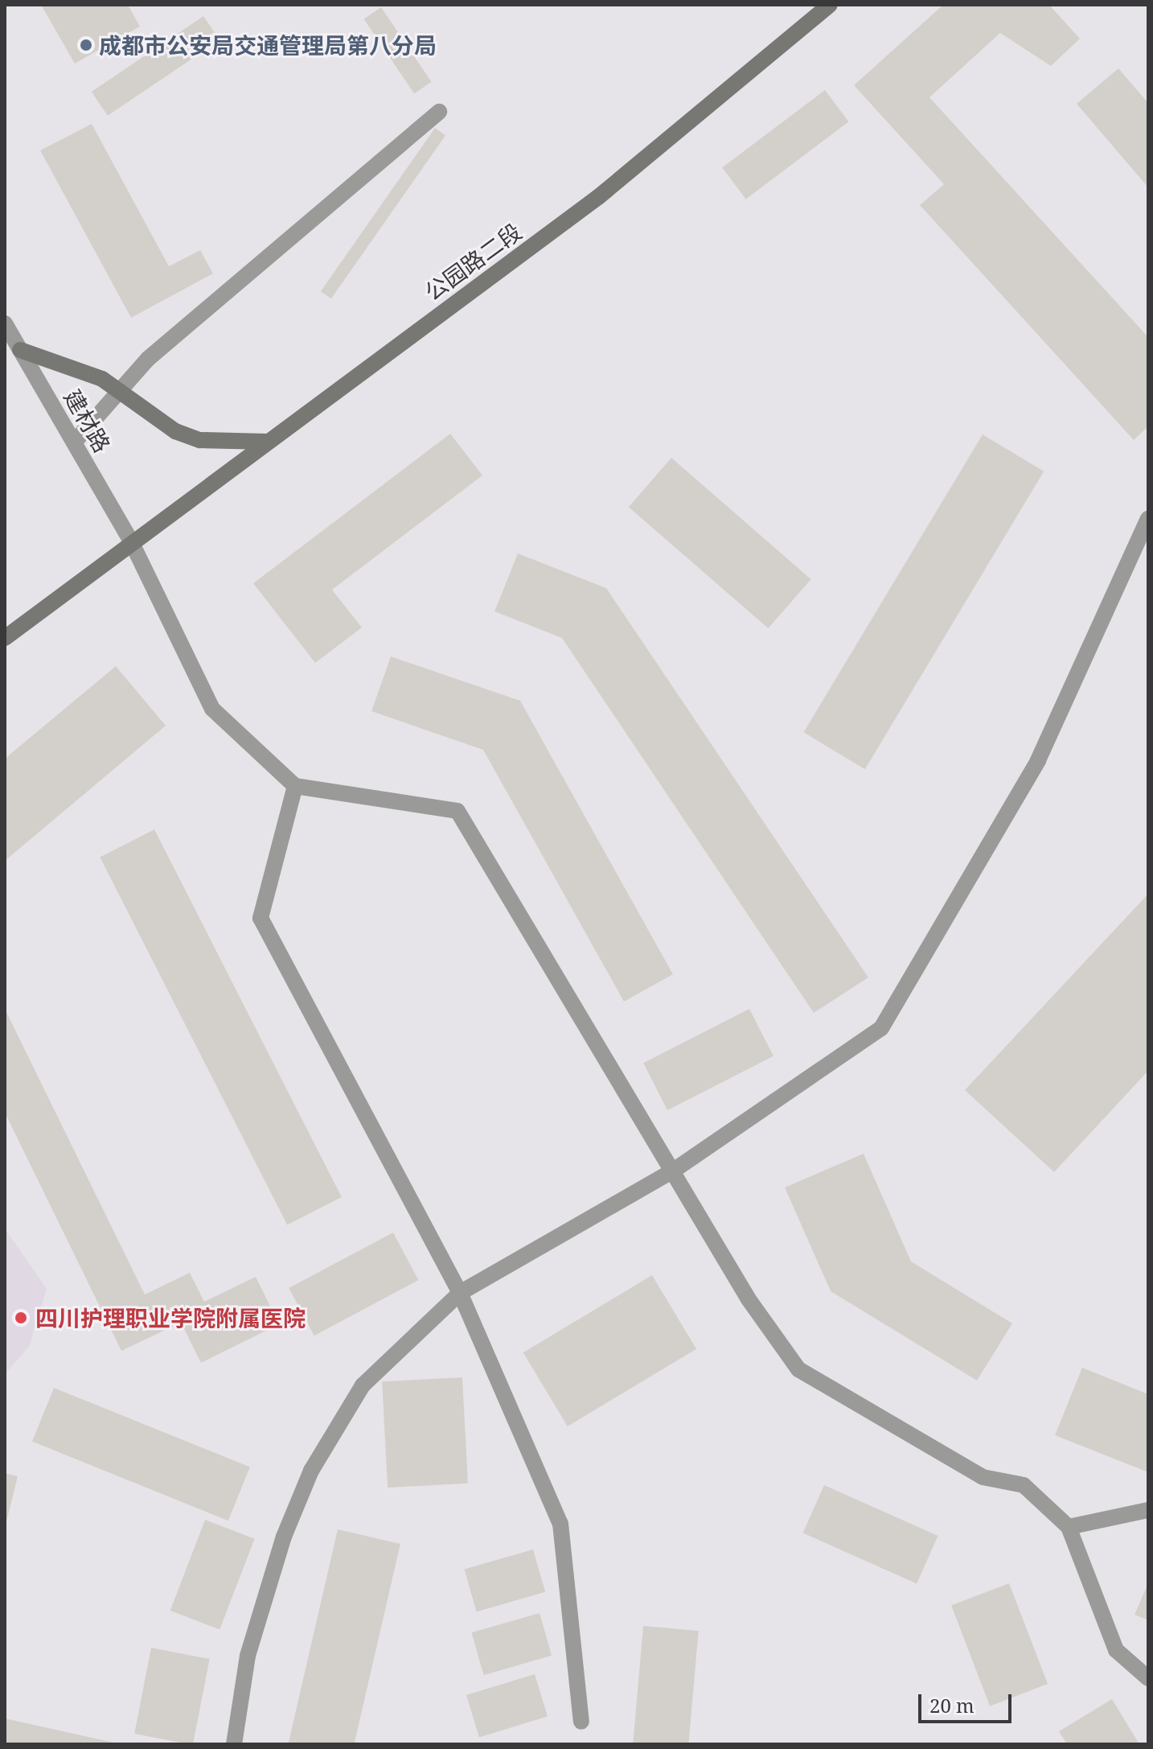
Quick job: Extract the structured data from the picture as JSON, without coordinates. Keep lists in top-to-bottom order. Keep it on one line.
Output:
{"streets":{"street":["公园路二段","建材路"]},"crossings":[["公园路二段","建材路"]],"places":["成都市公安局交通管理局第八分局","四川护理职业学院附属医院"],"scale_bar":"20 m"}
